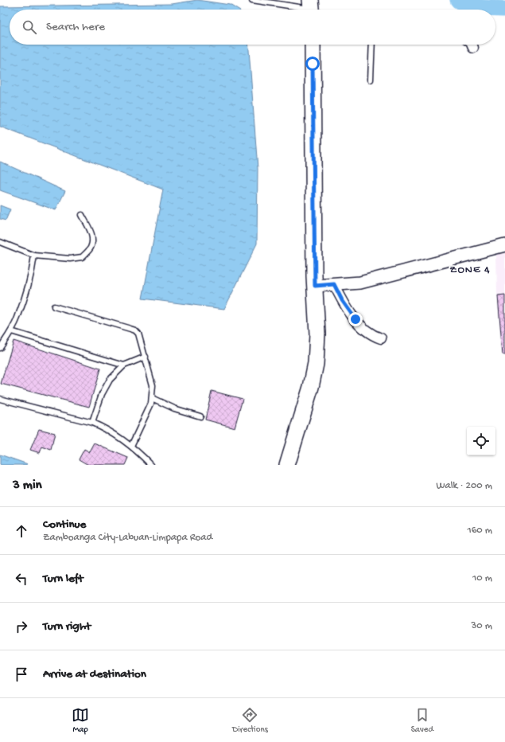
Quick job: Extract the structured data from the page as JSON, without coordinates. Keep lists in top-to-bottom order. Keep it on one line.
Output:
{"districts":["ZONE 4"],"page":{"search":"Search here","heading":["3 min","Walk · 200 m"],"list":[["Continue","Zamboanga City-Labuan-Limpapa Road","160 m"],["Turn left","10 m"],["Turn right","30 m"],"Arrive at destination"],"nav":["Map","Directions","Saved"]}}
